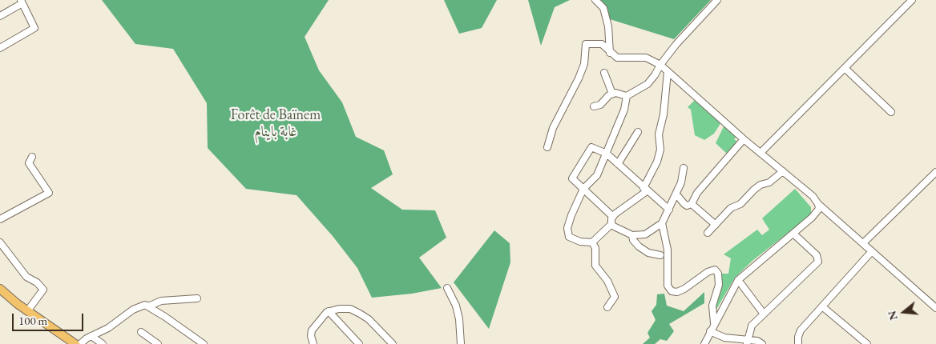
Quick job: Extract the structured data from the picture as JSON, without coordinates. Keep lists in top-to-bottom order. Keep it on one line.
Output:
{"parks":["Forêt de Baïnem غابة باينام"],"scale_bar":"100 m","north":"left"}
